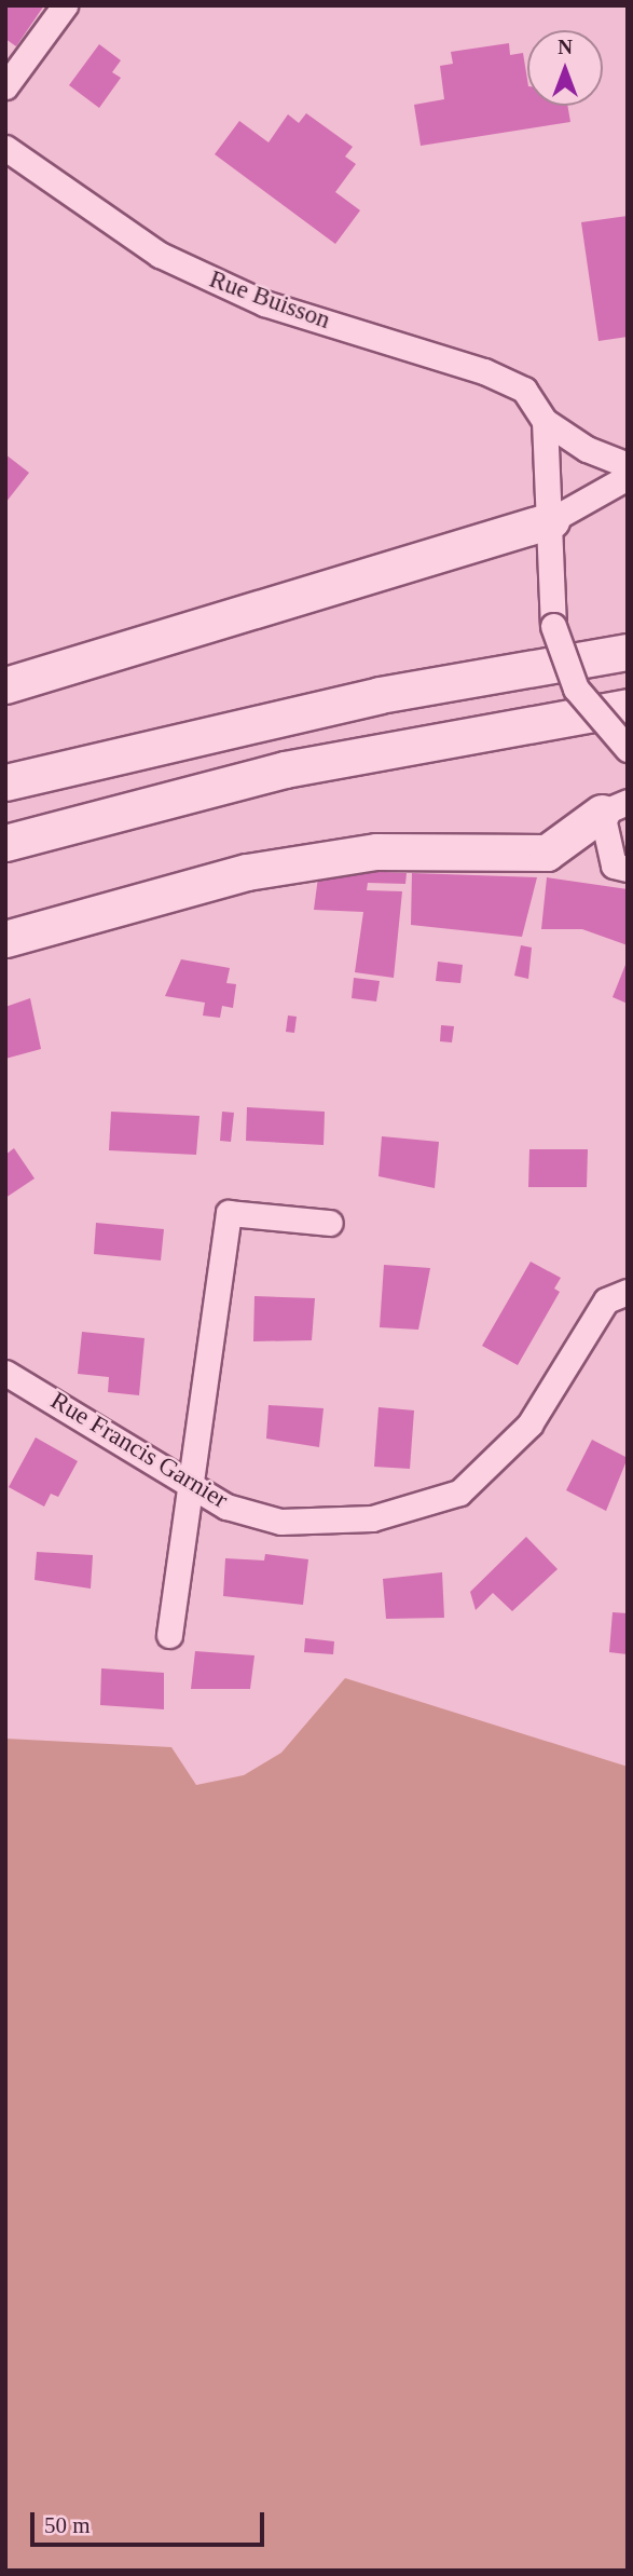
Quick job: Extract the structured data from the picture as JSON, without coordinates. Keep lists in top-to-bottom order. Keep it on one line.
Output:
{"streets":{"street":["Rue Buisson","Rue Francis Garnier"]},"scale_bar":"50 m","north":"top"}
